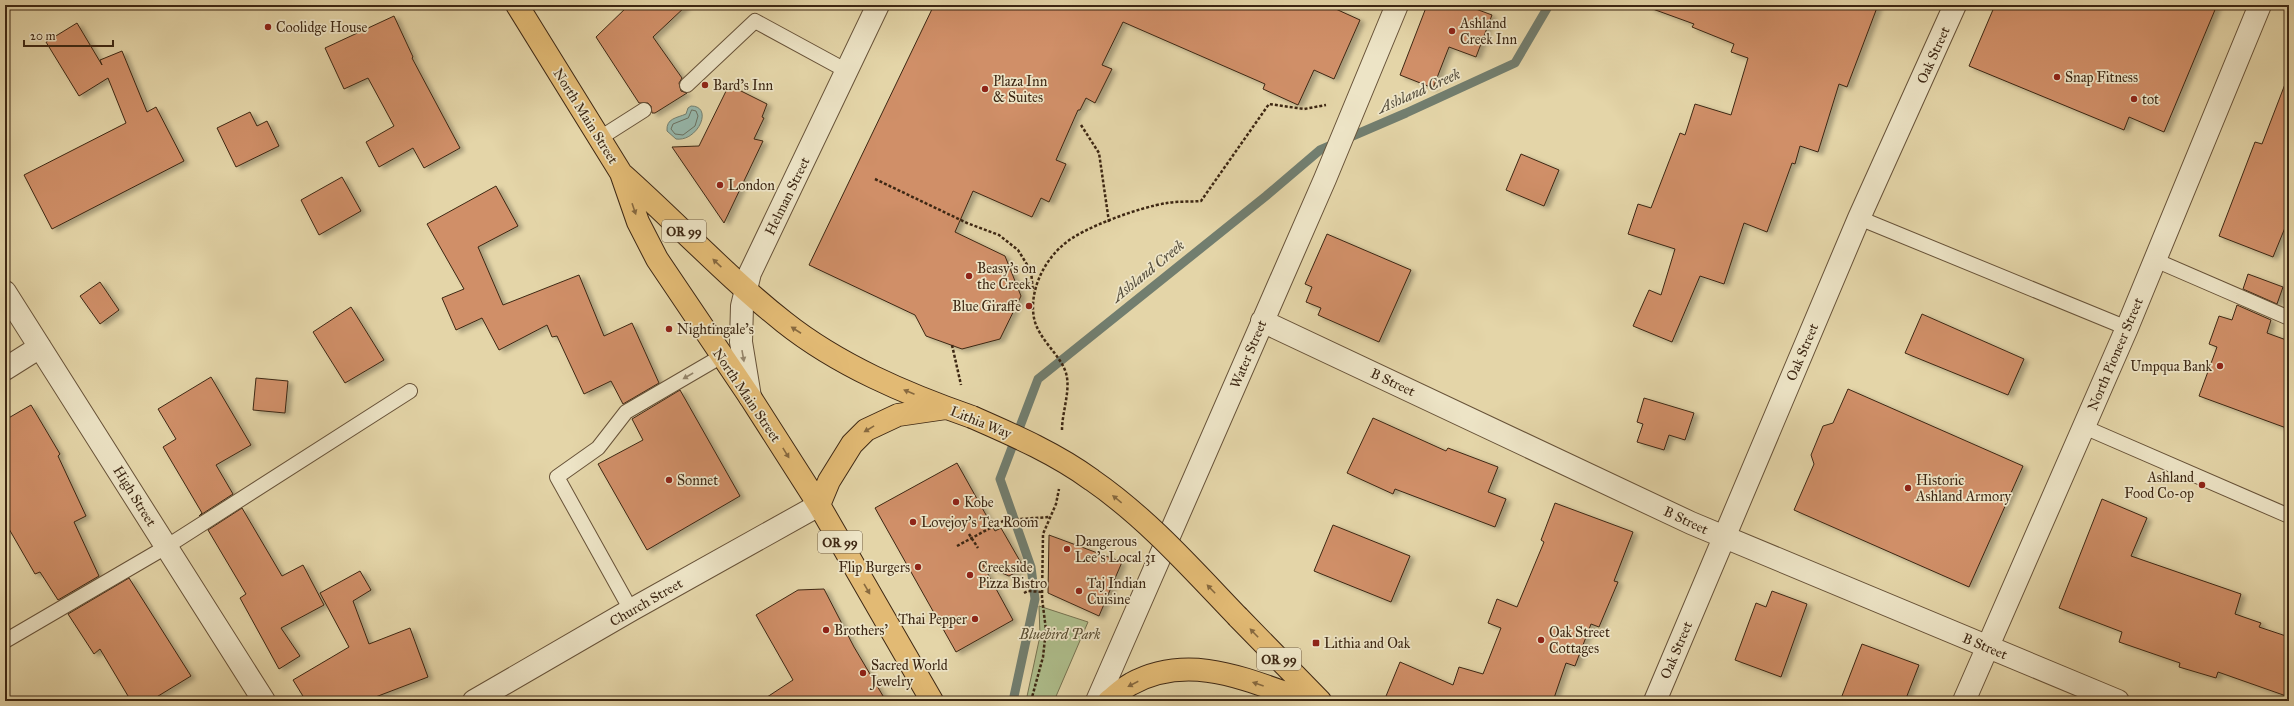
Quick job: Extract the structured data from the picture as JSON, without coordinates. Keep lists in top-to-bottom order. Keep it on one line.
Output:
{"streets":{"main road":["North Main Street","OR 99","Lithia Way"],"street":["Oak Street","Helman Street","Water Street","North Pioneer Street","B Street","High Street","Church Street"]},"crossings":[["Oak Street","B Street"],["North Main Street","Helman Street"],["North Main Street","Lithia Way"],["North Main Street","Church Street"],["Helman Street","Lithia Way"],["Water Street","B Street"],["North Pioneer Street","B Street"]],"one_way":["North Main Street","Lithia Way"],"water":["Ashland Creek"],"parks":["Bluebird Park"],"places":{"other":["Coolidge House","Ashland Creek Inn","Snap Fitness","Bard's Inn","Plaza Inn & Suites","tot","London","Beasy's on the Creek","Blue Giraffe","Nightingale's","Umpqua Bank","Sonnet","Ashland Food Co-op","Historic Ashland Armory","Kobe","Lovejoy's Tea Room","Dangerous Lee's Local 31","Flip Burgers","Creekside Pizza Bistro","Taj Indian Cuisine","Thai Pepper","Brothers'","Oak Street Cottages","Sacred World Jewelry"],"transit":["Lithia and Oak"]},"scale_bar":"20 m"}
